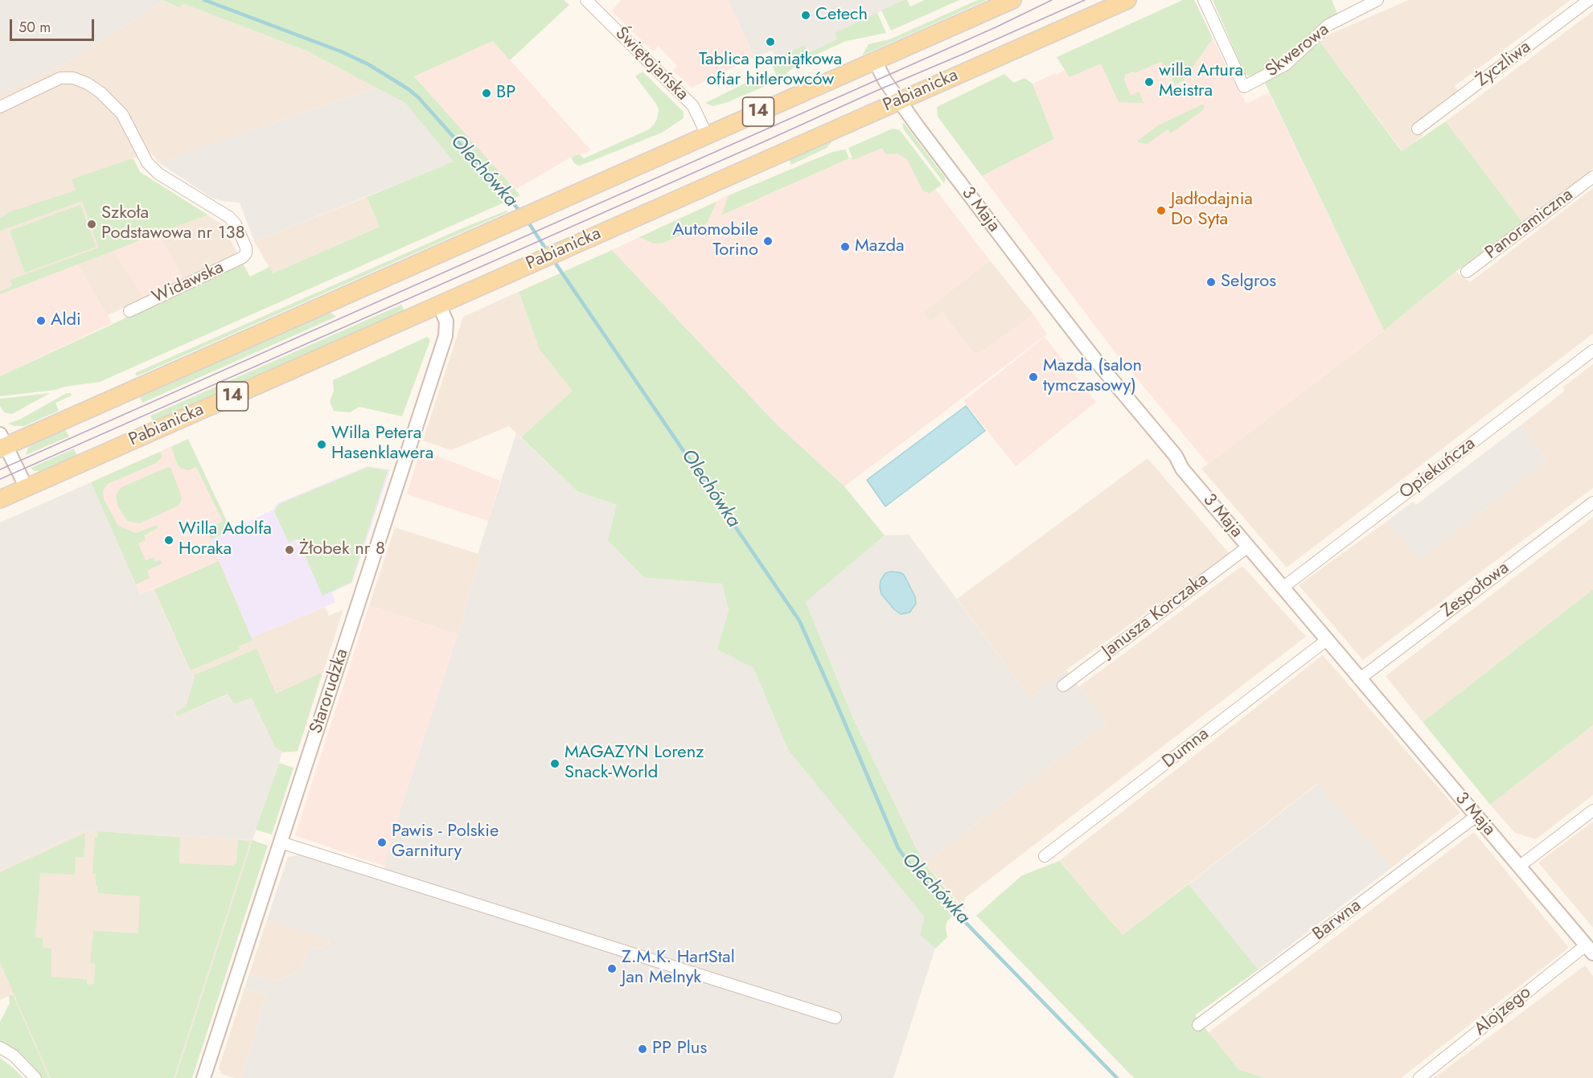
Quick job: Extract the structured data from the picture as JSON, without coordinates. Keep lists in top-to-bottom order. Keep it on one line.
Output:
{"streets":{"main road":["Pabianicka","14"],"street":["Skwerowa","Świętojańska","Życzliwa","3 Maja","Panoramiczna","Widawska","Opiekuńcza","Zespołowa","Janusza Korczaka","Starorudzka","Dumna","Barwna","Alojzego"]},"crossings":[["Świętojańska","14"],["Pabianicka","3 Maja"],["Pabianicka","Starorudzka"],["14","3 Maja"],["3 Maja","Opiekuńcza"],["3 Maja","Zespołowa"],["3 Maja","Janusza Korczaka"],["3 Maja","Dumna"],["3 Maja","Barwna"],["3 Maja","Alojzego"]],"water":["Olechówka"],"places":["Cetech","Tablica pamiątkowa ofiar hitlerowców","willa Artura Meistra","BP","Jadłodajnia Do Syta","Szkoła Podstawowa nr 138","Automobile Torino","Mazda","Selgros","Aldi","Mazda (salon tymczasowy)","Willa Petera Hasenklawera","Willa Adolfa Horaka","Żłobek nr 8","MAGAZYN Lorenz Snack-World","Pawis - Polskie Garnitury","Z.M.K. HartStal Jan Melnyk","PP Plus"],"scale_bar":"50 m"}
